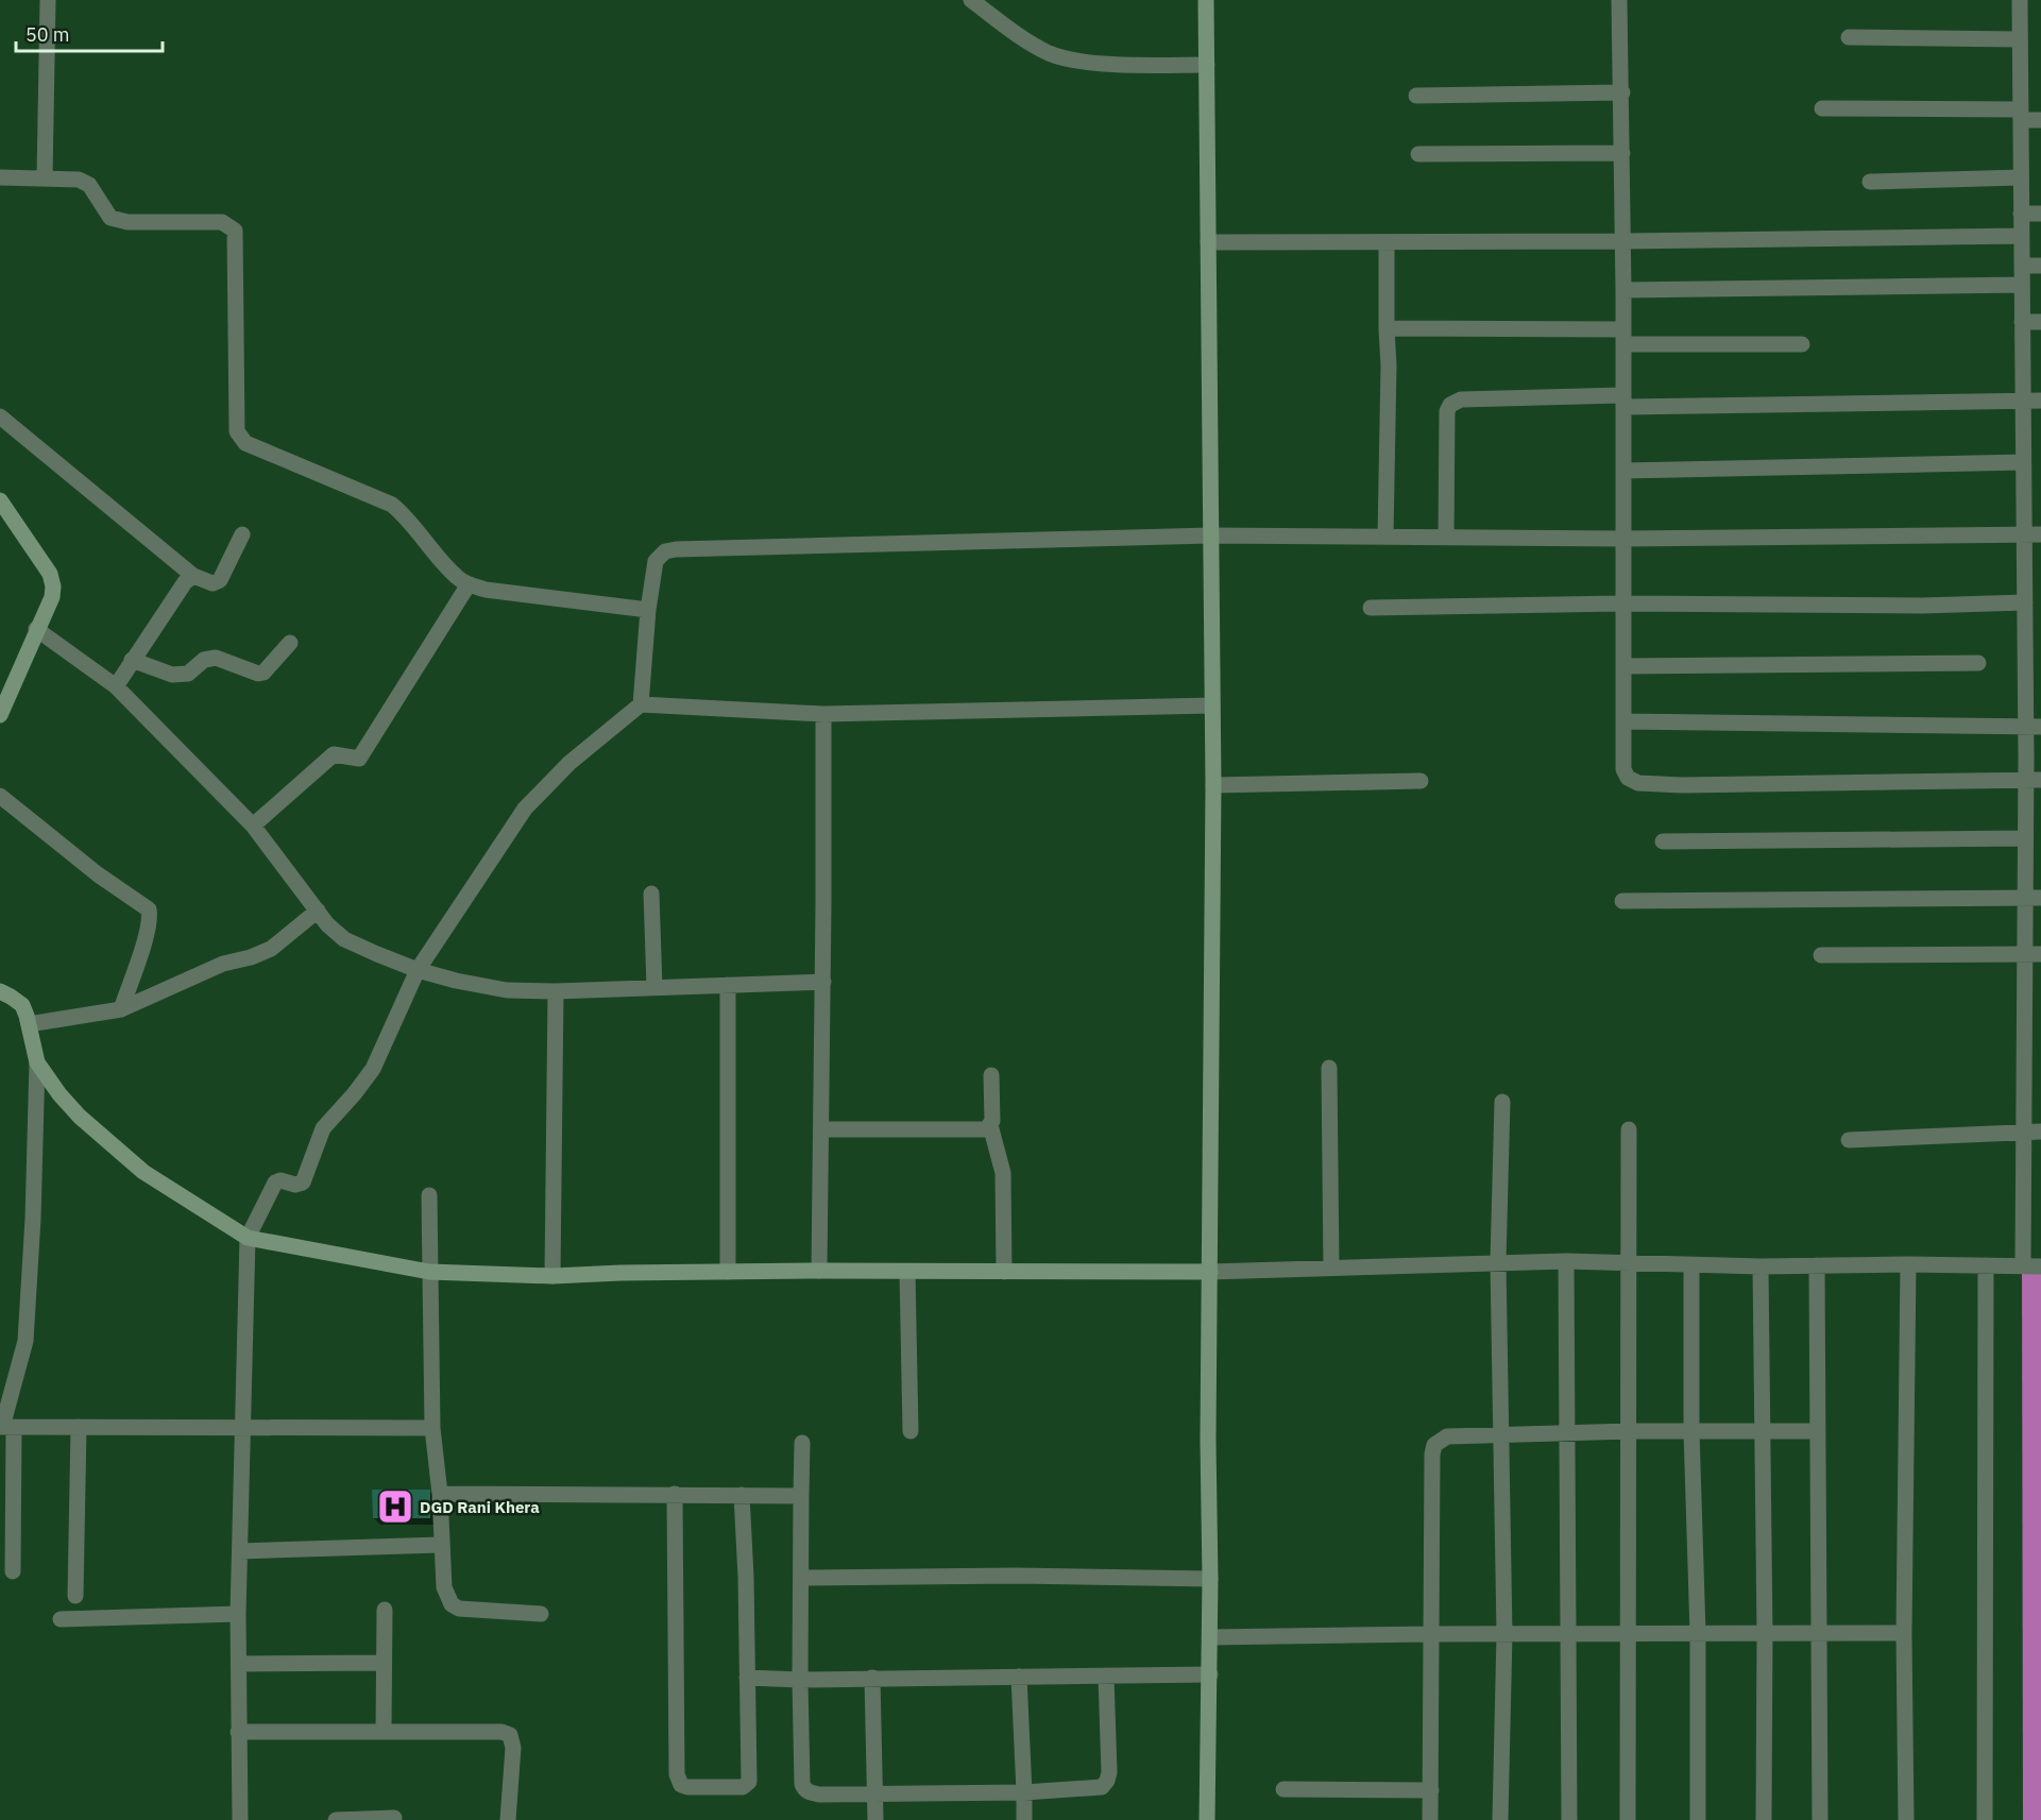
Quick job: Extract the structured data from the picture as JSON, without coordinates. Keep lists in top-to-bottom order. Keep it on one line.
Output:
{"places":{"hospital":["DGD Rani Khera"]},"scale_bar":"50 m"}
